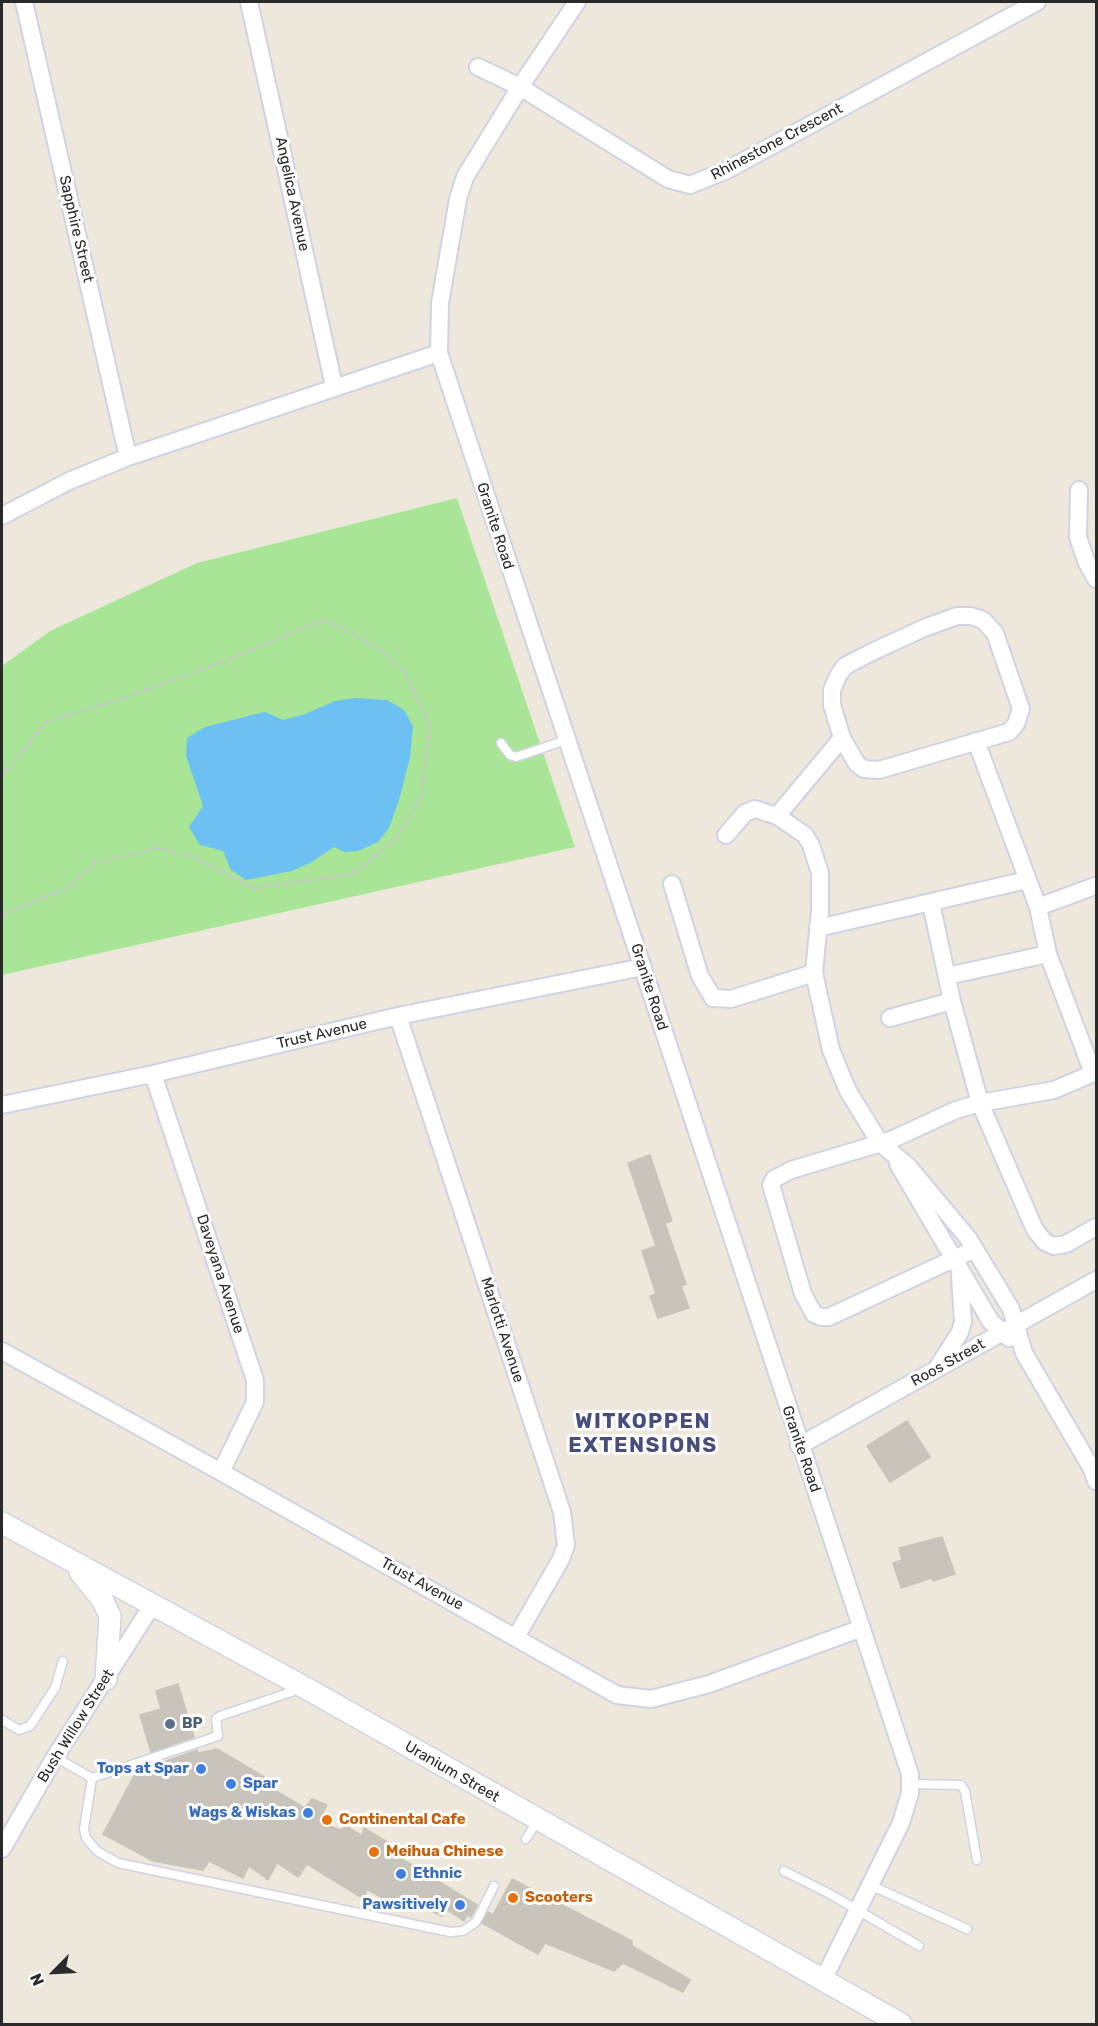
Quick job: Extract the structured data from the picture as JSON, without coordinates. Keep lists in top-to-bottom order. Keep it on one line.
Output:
{"streets":{"street":["Rhinestone Crescent","Angelica Avenue","Sapphire Street","Granite Road","Trust Avenue","Daveyana Avenue","Marlotti Avenue","Roos Street","Bush Willow Street","Uranium Street"]},"crossings":[["Rhinestone Crescent","Granite Road"],["Granite Road","Trust Avenue"],["Granite Road","Roos Street"],["Granite Road","Uranium Street"],["Trust Avenue","Daveyana Avenue"],["Trust Avenue","Marlotti Avenue"],["Bush Willow Street","Uranium Street"]],"districts":["WITKOPPEN EXTENSIONS"],"places":["BP","Tops at Spar","Spar","Wags & Wiskas","Continental Cafe","Meihua Chinese","Ethnic","Scooters","Pawsitively"],"north":"bottom left"}
